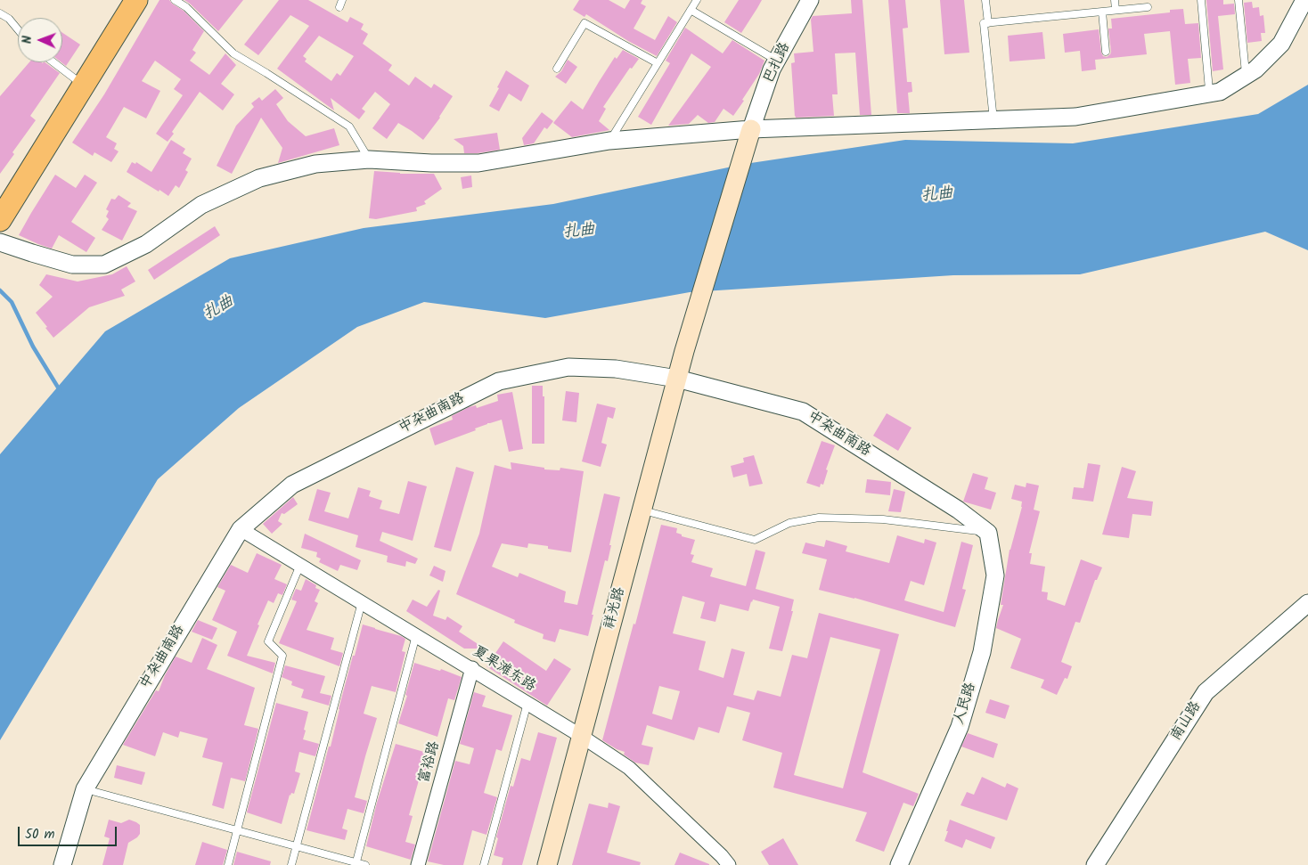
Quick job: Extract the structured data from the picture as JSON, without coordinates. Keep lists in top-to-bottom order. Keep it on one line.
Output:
{"streets":{"main road":["祥光路"],"street":["巴扎路","中杂曲南路","夏果滩东路","人民路","南山路","富裕路"]},"crossings":[["巴扎路","祥光路"],["中杂曲南路","祥光路"],["中杂曲南路","夏果滩东路"],["中杂曲南路","人民路"],["祥光路","夏果滩东路"],["夏果滩东路","富裕路"]],"water":["扎曲"],"scale_bar":"50 m","north":"left"}
